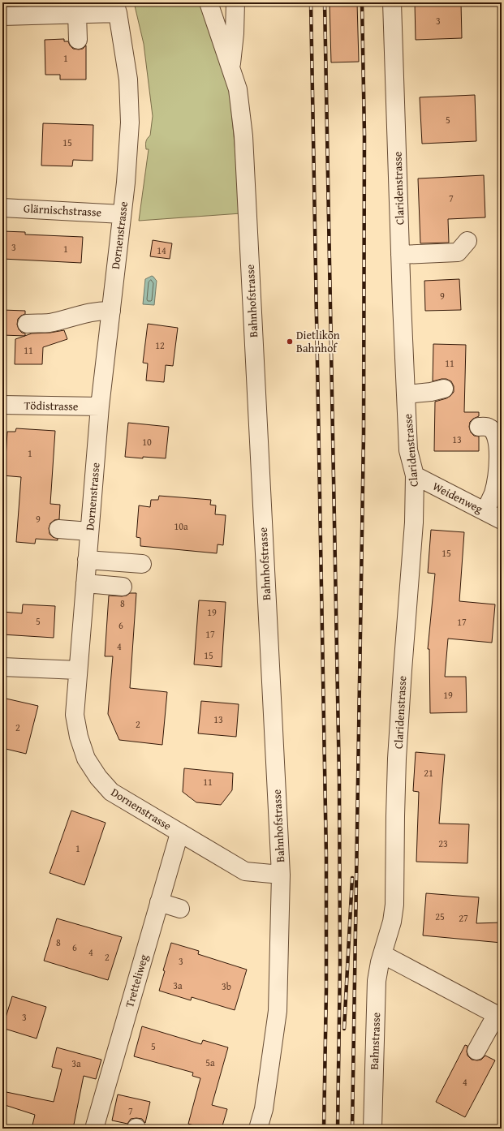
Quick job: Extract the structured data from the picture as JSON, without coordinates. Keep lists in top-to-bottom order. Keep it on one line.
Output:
{"streets":{"street":["Claridenstrasse","Glärnischstrasse","Dornenstrasse","Bahnhofstrasse","Tödistrasse","Weidenweg","Tretteliweg","Bahnstrasse"]},"crossings":[["Claridenstrasse","Weidenweg"],["Claridenstrasse","Bahnstrasse"],["Glärnischstrasse","Dornenstrasse"],["Dornenstrasse","Bahnhofstrasse"],["Dornenstrasse","Tödistrasse"],["Dornenstrasse","Tretteliweg"]],"places":["Dietlikon Bahnhof"],"house_numbers":["3","1","5","15","7","3","1","14","9","12","11","11","13","10","1","9","10a","15","8","19","5","17","6","17","4","15","19","13","2","2","21","11","23","1","25","27","8","6","4","2","3","3a","3b","3","5","5a","3a","4","7"]}
